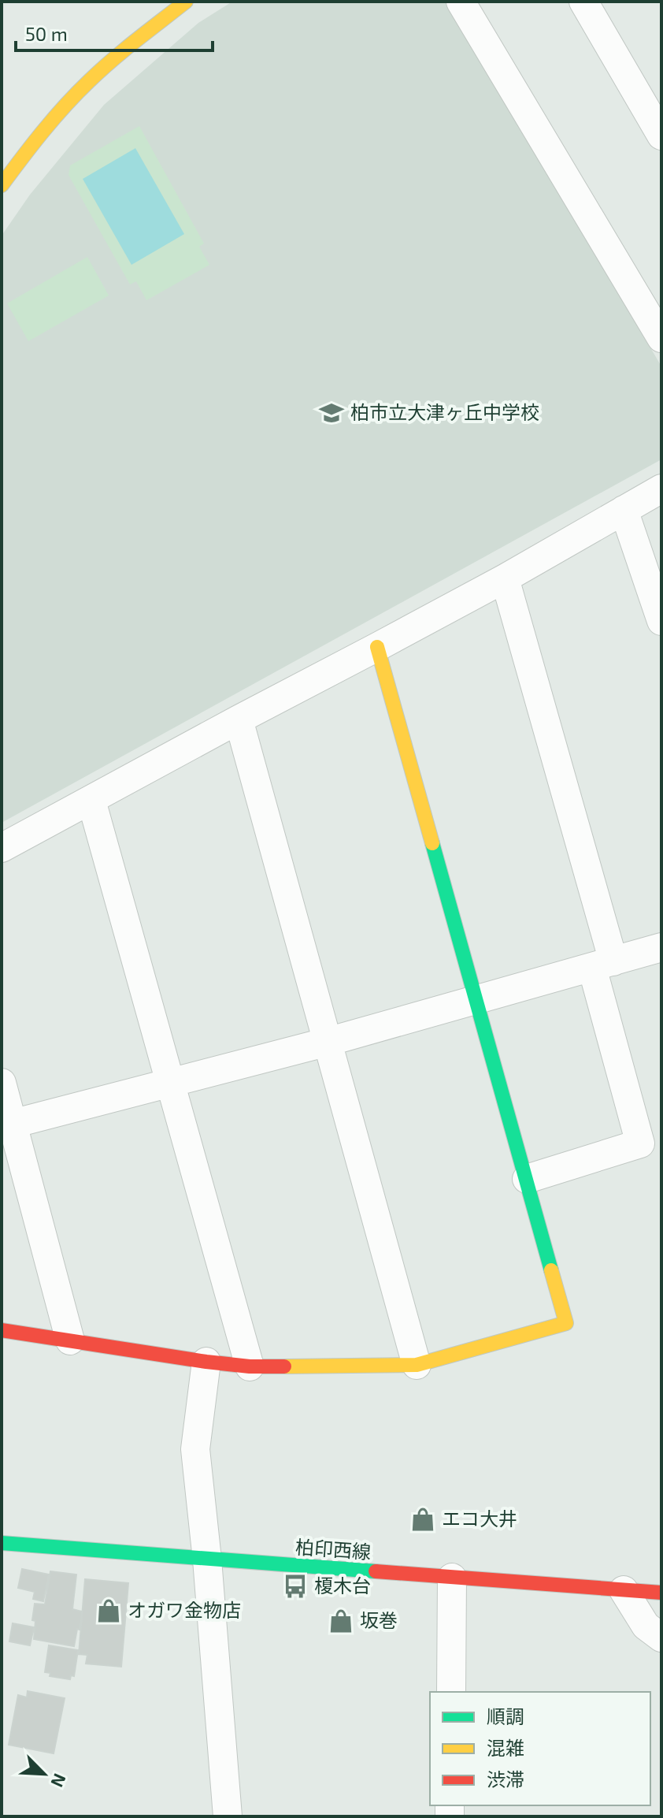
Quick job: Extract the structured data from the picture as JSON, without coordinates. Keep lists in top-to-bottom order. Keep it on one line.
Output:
{"streets":{"street":["柏印西線"]},"places":{"school or university":["柏市立大津ヶ丘中学校"],"shop":["エコ大井","オガワ金物店","坂巻"],"bus stop":["榎木台"]},"legend":["順調","混雑","渋滞"],"scale_bar":"50 m","north":"bottom right"}
